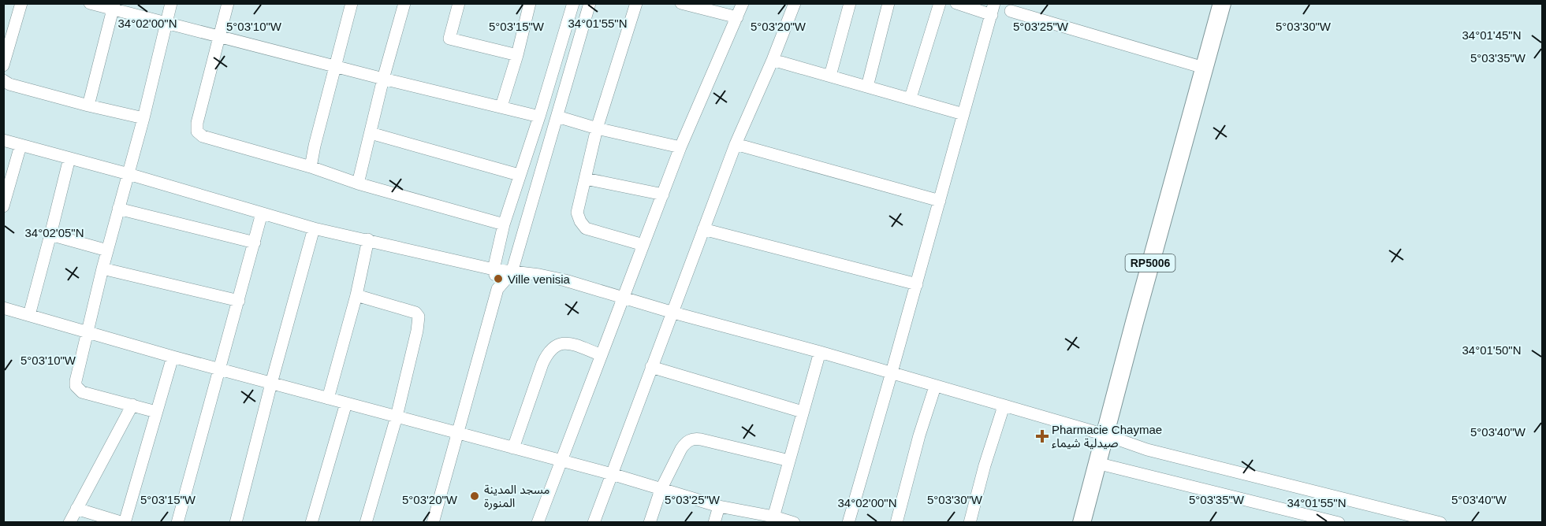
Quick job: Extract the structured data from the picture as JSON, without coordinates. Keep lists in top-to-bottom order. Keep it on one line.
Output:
{"streets":{"main road":["RP5006"]},"places":{"other":["Ville venisia","مسجد المدينة المنورة"],"health":["Pharmacie Chaymae صيدلية شيماء"]},"coordinates":["34°02'00\"N","34°01'55\"N","5°03'10\"W","5°03'15\"W","5°03'20\"W","5°03'25\"W","5°03'30\"W","34°01'45\"N","5°03'35\"W","34°02'05\"N","34°01'50\"N","5°03'40\"W"]}
